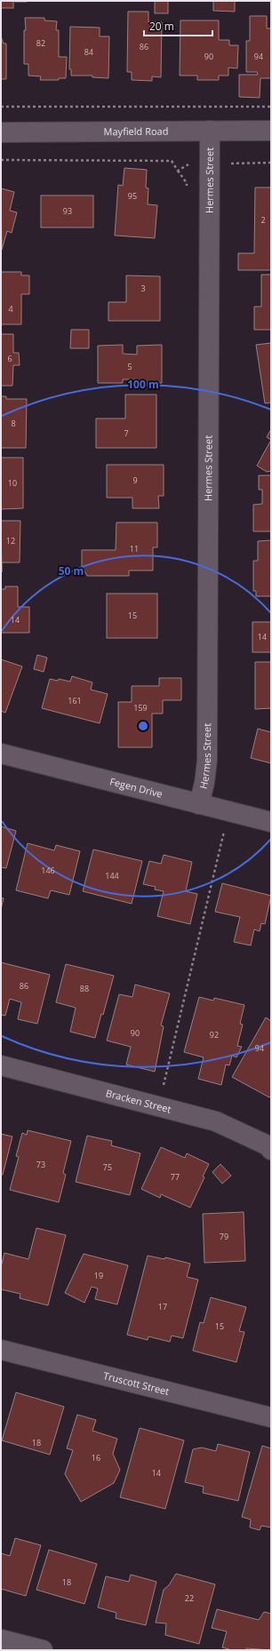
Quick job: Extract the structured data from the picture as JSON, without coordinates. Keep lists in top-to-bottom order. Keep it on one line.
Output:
{"streets":{"street":["Mayfield Road","Hermes Street","Fegen Drive","Bracken Street","Truscott Street"]},"crossings":[["Mayfield Road","Hermes Street"],["Hermes Street","Fegen Drive"]],"house_numbers":["82","86","84","90","94","95","93","2","3","4","6","5","8","7","9","10","12","11","15","14","14","161","159","146","144","86","88","90","92","94","73","75","77","79","19","17","15","18","16","14","18","22"],"scale_bar":"20 m","rings":["100 m","50 m"]}
